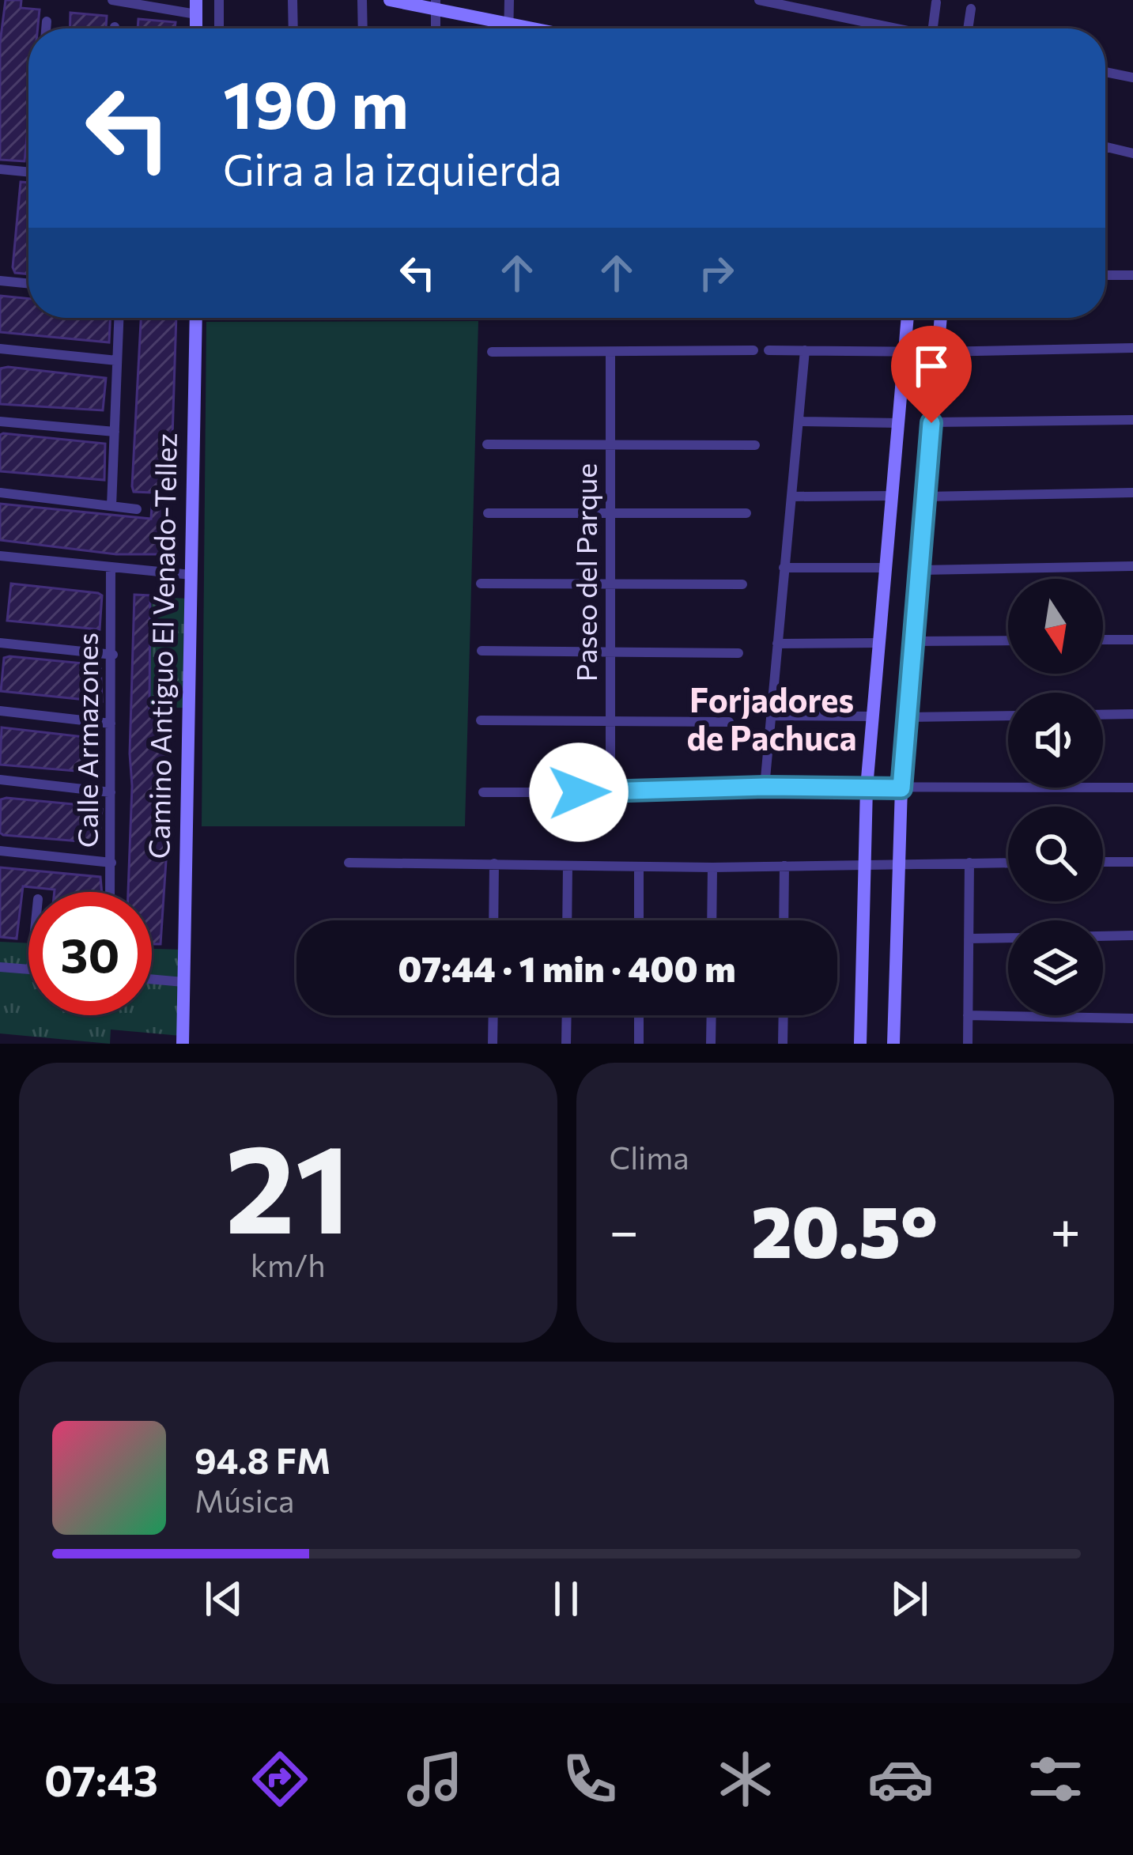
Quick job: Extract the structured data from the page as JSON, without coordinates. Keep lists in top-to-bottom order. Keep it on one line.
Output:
{"streets":{"street":["Paseo del Parque","Camino Antiguo El Venado-Tellez","Calle Armazones"]},"districts":["Forjadores de Pachuca"],"north":"bottom","page":{"turn":["190 m","Gira a la izquierda"],"limit":"30","trip":"07:44 · 1 min · 400 m","tile":[["21","km/h"],"Clima"],"heat":["−","20.5°","+"],"song":["94.8 FM","Música"],"tabs":"07:43"}}
